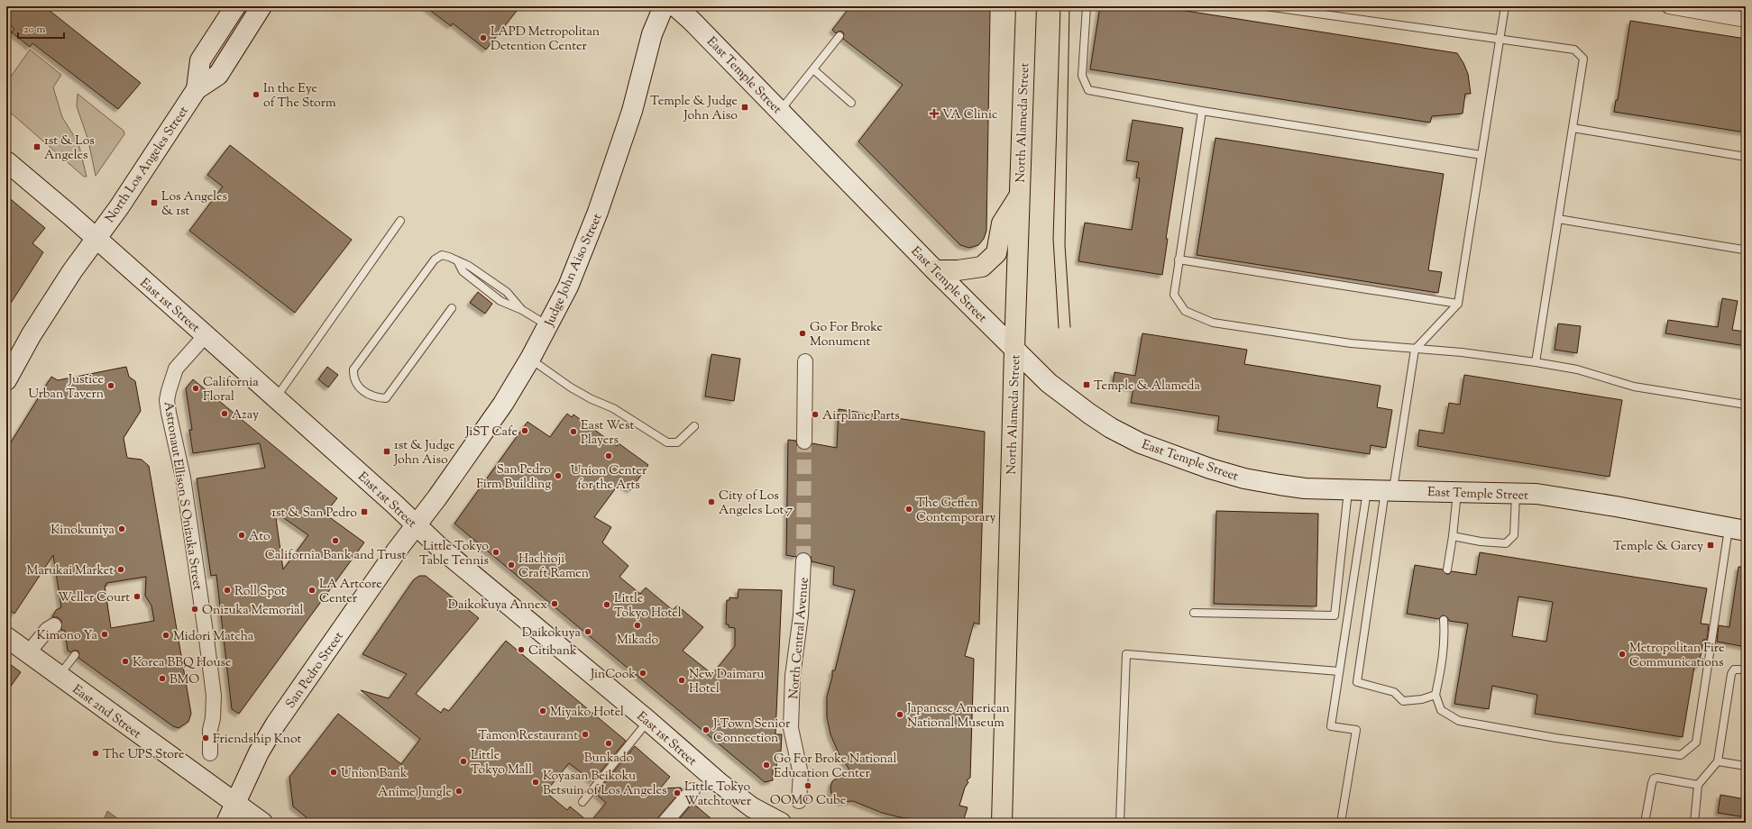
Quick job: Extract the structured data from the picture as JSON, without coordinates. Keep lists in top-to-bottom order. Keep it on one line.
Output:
{"streets":{"main road":["East Temple Street","North Alameda Street","North Los Angeles Street","Judge John Aiso Street","East 1st Street","San Pedro Street","East 2nd Street"],"street":["Astronaut Ellison S Onizuka Street","North Central Avenue"]},"crossings":[["East Temple Street","North Alameda Street"],["North Los Angeles Street","East 1st Street"],["Judge John Aiso Street","East 1st Street"],["Judge John Aiso Street","San Pedro Street"],["East 1st Street","Astronaut Ellison S Onizuka Street"],["East 1st Street","San Pedro Street"],["San Pedro Street","East 2nd Street"]],"places":{"other":["LAPD Metropolitan Detention Center","In the Eye of The Storm","Go For Broke Monument","Justice Urban Tavern","California Floral","Azay","Airplane Parts","JiST Cafe","East West Players","Union Center for the Arts","San Pedro Firm Building","City of Los Angeles Lot 7","The Geffen Contemporary","Kinokuniya","Ato","California Bank and Trust","Little Tokyo Table Tennis","Hachioji Craft Ramen","Marukai Market","Roll Spot","LA Artcore Center","Weller Court","Daikokuya Annex","Little Tokyo Hotel","Onizuka Memorial","Mikado","Daikokuya","Kimono Ya","Midori Matcha","Citibank","Metropolitan Fire Communications","Korea BBQ House","JinCook","BMO","New Daimaru Hotel","Miyako Hotel","Japanese American National Museum","J-Town Senior Connection","Tamon Restaurant","Friendship Knot","Bunkado","The UPS Store","Little Tokyo Mall","Go For Broke National Education Center","Union Bank","Koyasan Beikoku Betsuin of Los Angeles","OOMO Cube","Anime Jungle","Little Tokyo Watchtower"],"transit":["Temple & Judge John Aiso","1st & Los Angeles","Los Angeles & 1st","Temple & Alameda","1st & Judge John Aiso","1st & San Pedro","Temple & Garey"],"health":["VA Clinic"]},"scale_bar":"20 m"}
